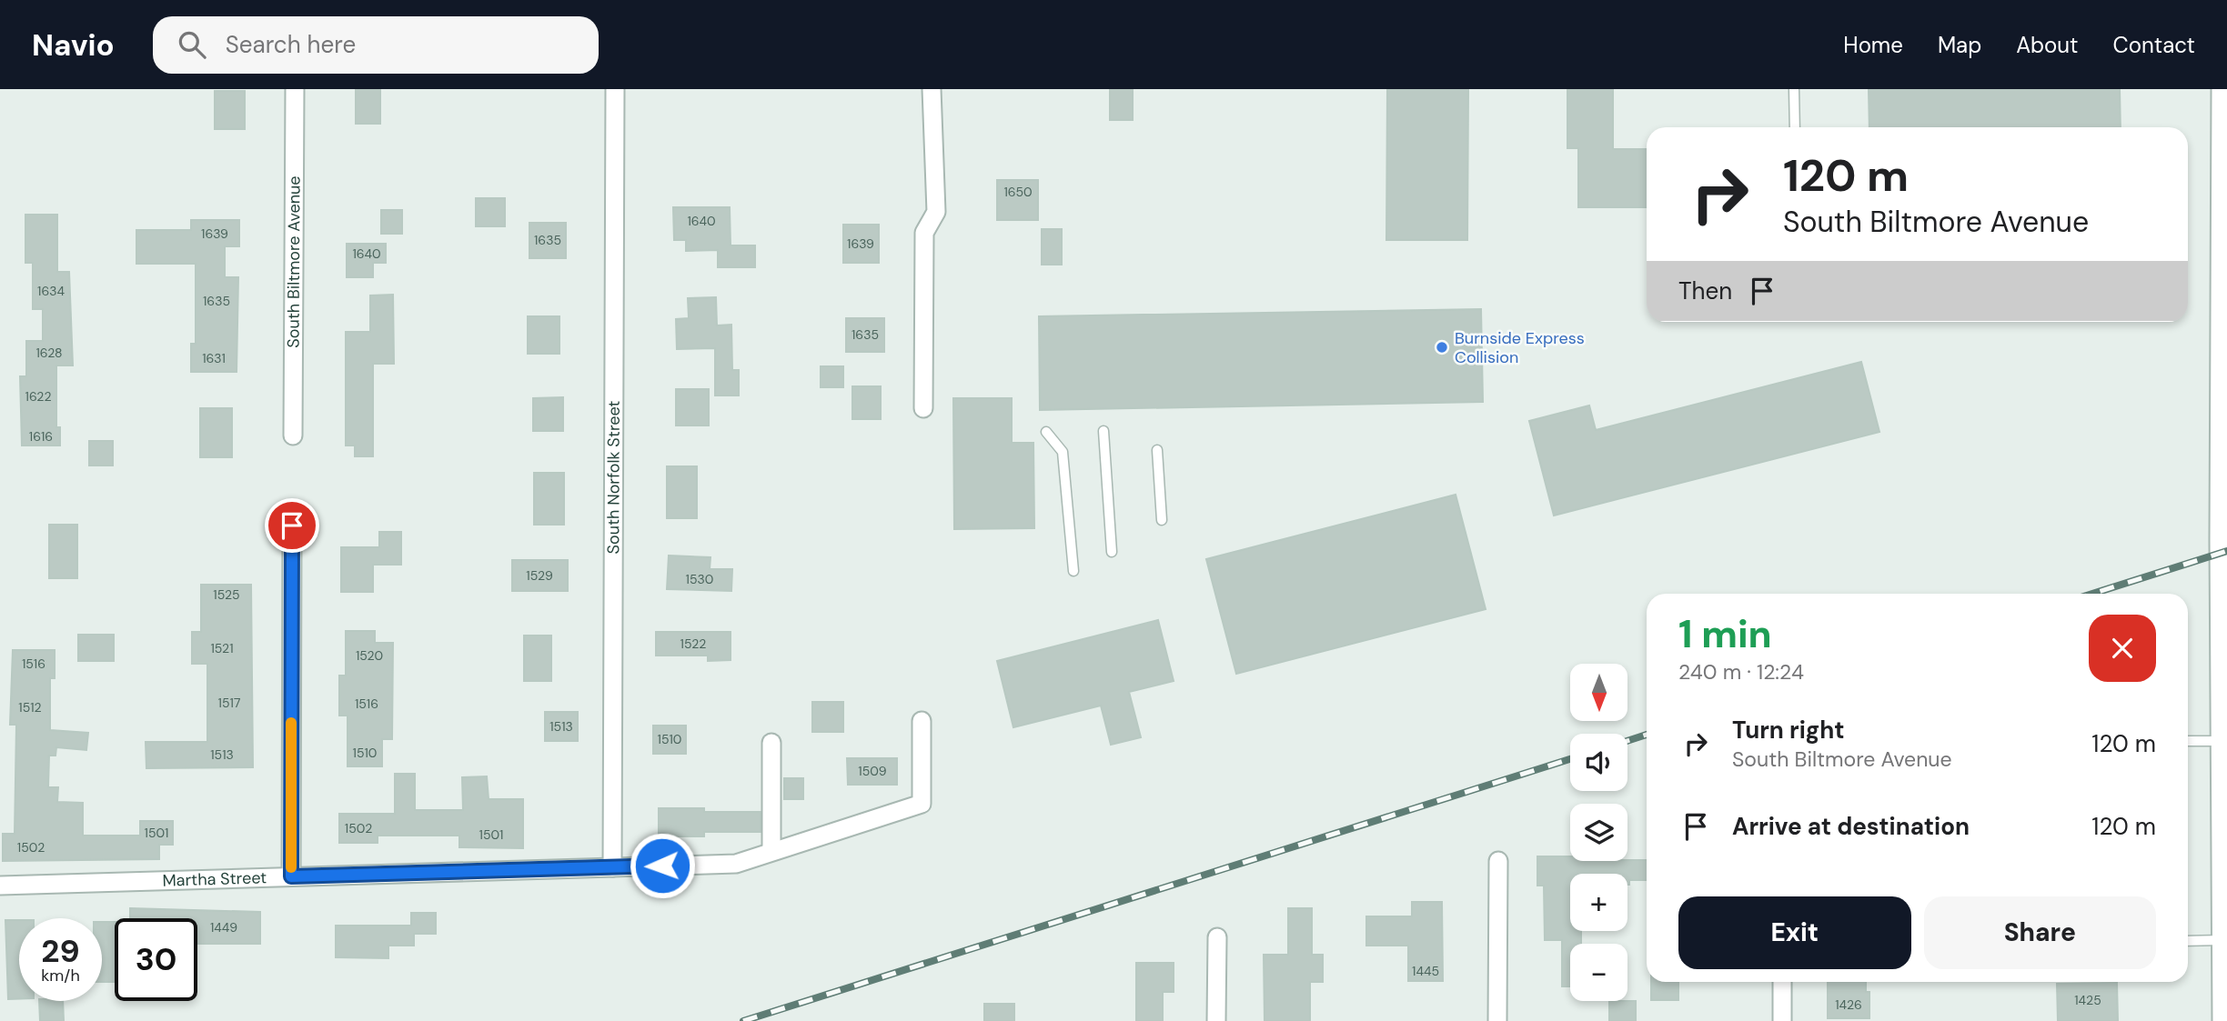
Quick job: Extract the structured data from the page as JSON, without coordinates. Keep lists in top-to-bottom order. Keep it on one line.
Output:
{"streets":{"street":["South Biltmore Avenue","South Norfolk Street","Martha Street"]},"crossings":[["South Norfolk Street","Martha Street"]],"places":["Burnside Express Collision"],"house_numbers":["1650","1640","1639","1635","1639","1640","1634","1635","1635","1628","1631","1622","1616","1529","1530","1525","1522","1521","1520","1516","1517","1516","1512","1513","1510","1510","1513","1509","1502","1501","1501","1502","1449","1445","1425","1426"],"north":"bottom","page":{"header":"Navio","search":"Search here","nav":["Home","Map","About","Contact"],"turn":["120 m","South Biltmore Avenue"],"then":"Then","heading":["1 min","240 m · 12:24"],"map_buttons":["+","−"],"list":[{"name":"Turn right","note":"South Biltmore Avenue","value":"120 m"},{"name":"Arrive at destination","value":"120 m"}],"buttons":["Exit","Share"],"speed":"29 km/h","limit":"30"}}
